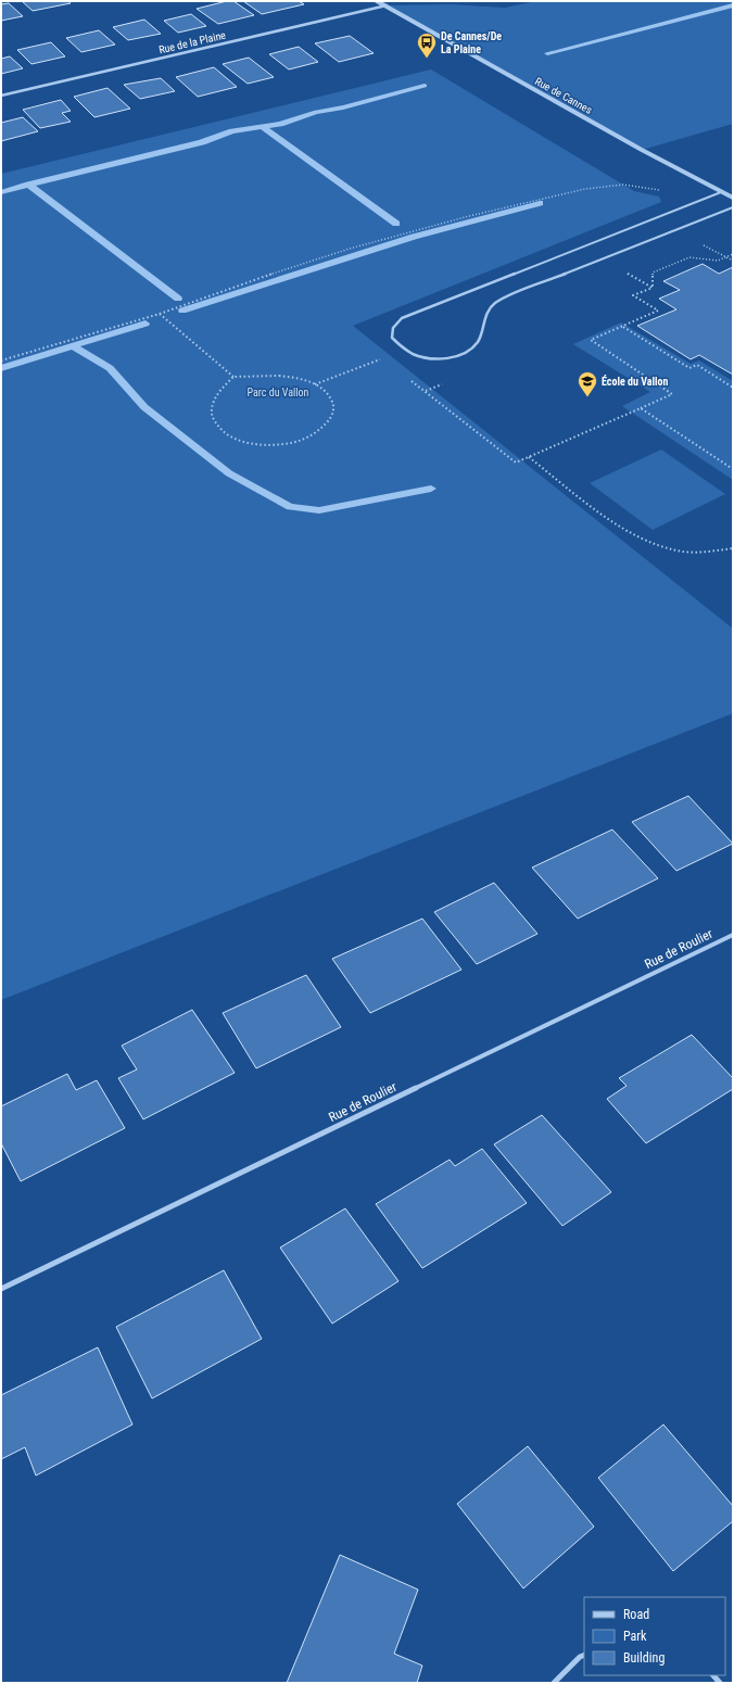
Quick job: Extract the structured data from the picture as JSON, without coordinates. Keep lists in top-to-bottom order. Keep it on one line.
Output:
{"streets":{"street":["Rue de la Plaine","Rue de Cannes","Rue de Roulier"]},"crossings":[["Rue de la Plaine","Rue de Cannes"]],"parks":["Parc du Vallon"],"places":{"bus stop":["De Cannes/De La Plaine"],"school or university":["École du Vallon"]},"legend":["Road","Park","Building"]}
